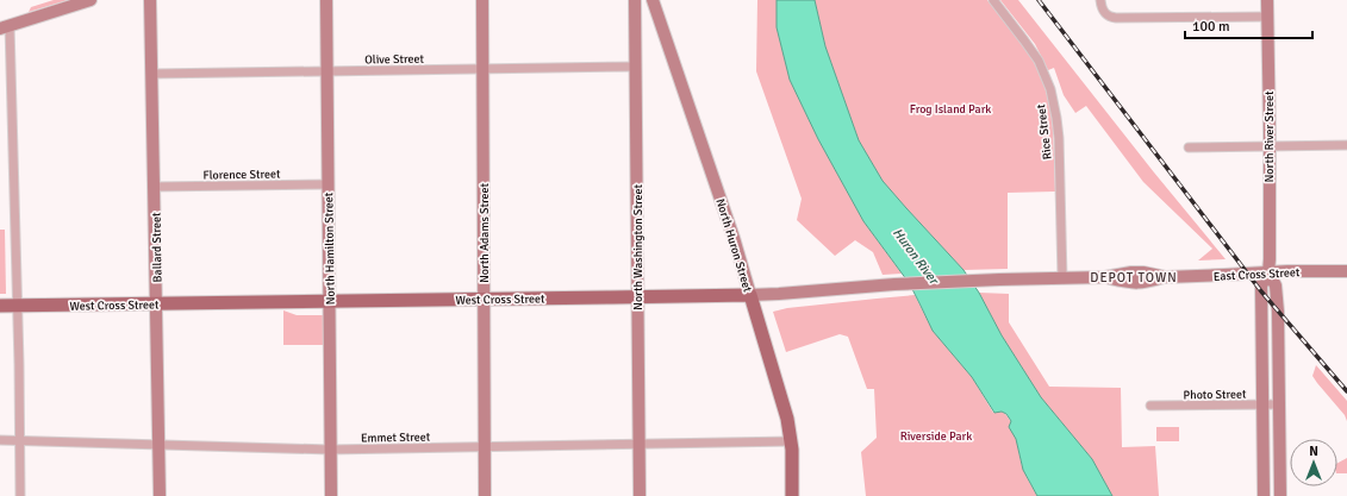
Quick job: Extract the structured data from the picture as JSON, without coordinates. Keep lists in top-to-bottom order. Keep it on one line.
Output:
{"streets":{"main road":["North Huron Street","West Cross Street"],"street":["Olive Street","Rice Street","North River Street","Florence Street","North Adams Street","Ballard Street","North Washington Street","North Hamilton Street","East Cross Street","Photo Street","Emmet Street"]},"crossings":[["Olive Street","North Adams Street"],["Olive Street","Ballard Street"],["Olive Street","North Washington Street"],["Olive Street","North Hamilton Street"],["Rice Street","East Cross Street"],["North River Street","East Cross Street"],["North River Street","Photo Street"],["Florence Street","Ballard Street"],["Florence Street","North Hamilton Street"],["North Adams Street","West Cross Street"],["North Adams Street","Emmet Street"],["North Huron Street","West Cross Street"],["North Huron Street","Emmet Street"],["Ballard Street","West Cross Street"],["Ballard Street","Emmet Street"],["North Washington Street","West Cross Street"],["North Washington Street","Emmet Street"],["North Hamilton Street","West Cross Street"],["North Hamilton Street","Emmet Street"],["East Cross Street","West Cross Street"]],"districts":["DEPOT TOWN"],"water":["Huron River"],"parks":["Frog Island Park","Riverside Park"],"scale_bar":"100 m","north":"top"}
